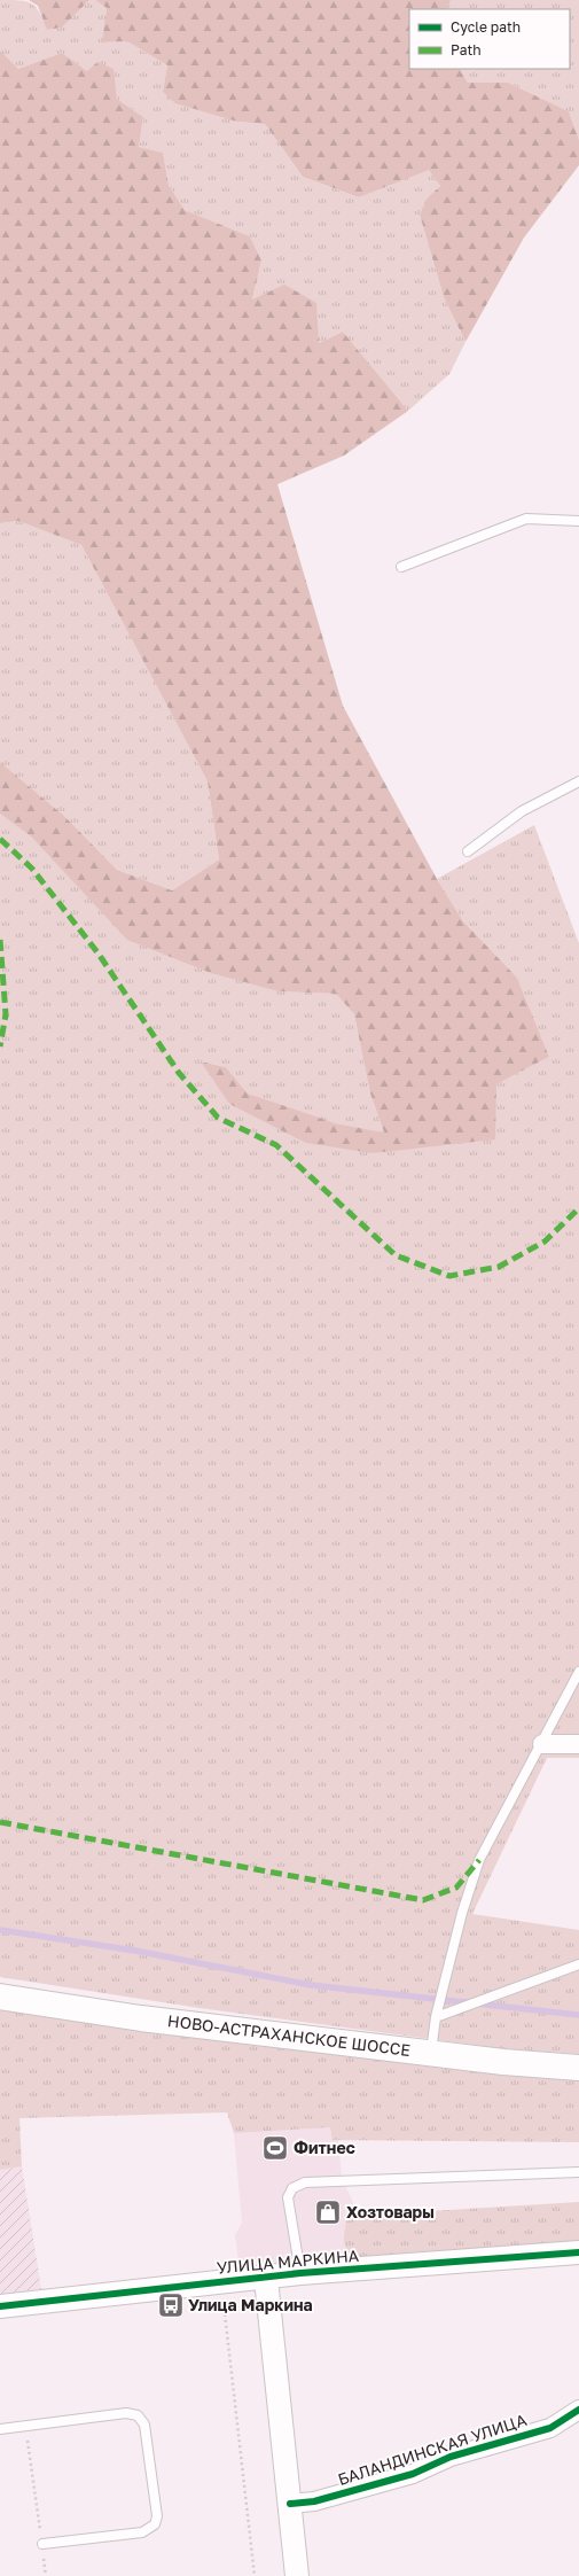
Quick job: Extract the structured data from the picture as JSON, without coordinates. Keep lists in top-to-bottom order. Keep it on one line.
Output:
{"streets":{"main road":["НОВО-АСТРАХАНСКОЕ ШОССЕ"],"street":["УЛИЦА МАРКИНА","БАЛАНДИНСКАЯ УЛИЦА"]},"places":{"sports":["Фитнес"],"shop":["Хозтовары"],"bus stop":["Улица Маркина"]},"legend":["Cycle path","Path"]}
